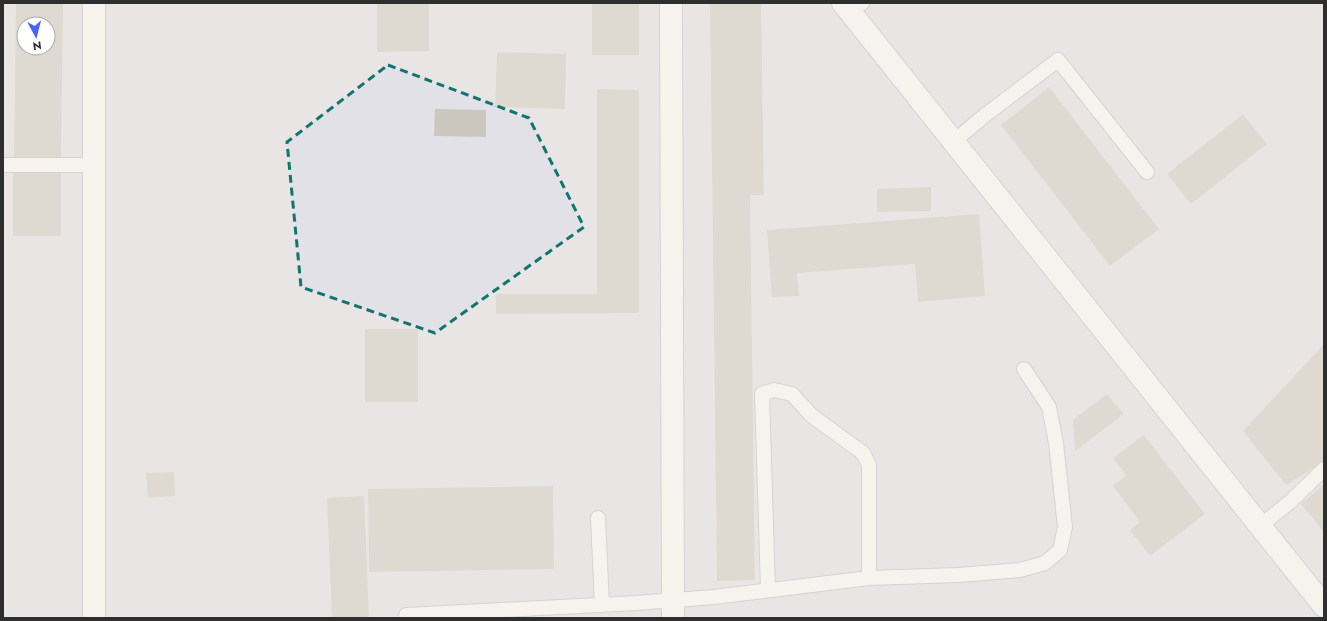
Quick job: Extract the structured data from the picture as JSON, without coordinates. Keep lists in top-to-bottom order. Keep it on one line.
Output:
{"north":"bottom"}
